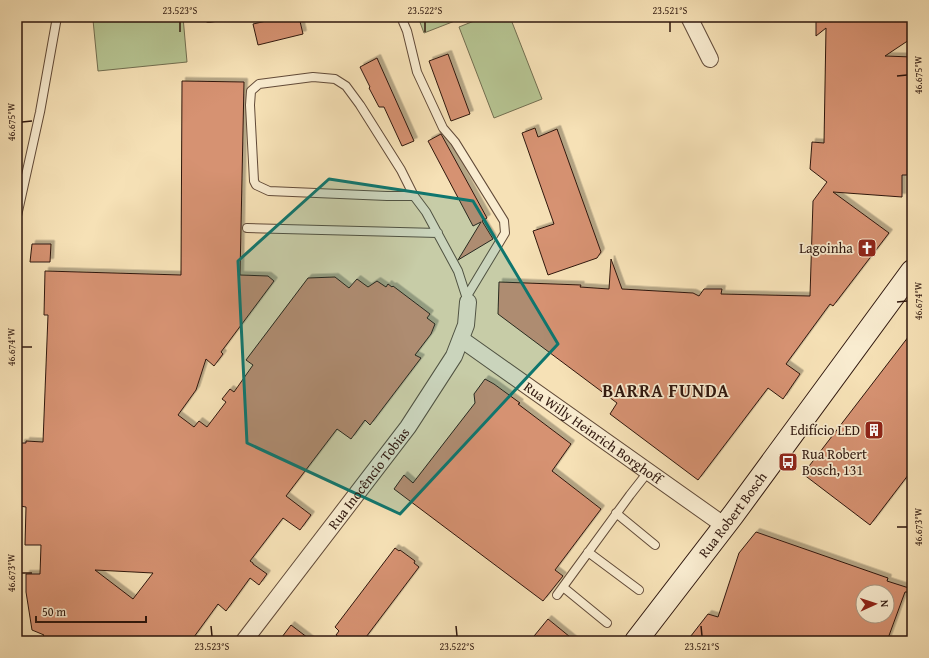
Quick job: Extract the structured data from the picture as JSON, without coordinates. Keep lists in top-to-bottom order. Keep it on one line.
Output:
{"streets":{"street":["Rua Willy Heinrich Borghoff","Rua Inocêncio Tobias","Rua Robert Bosch"]},"crossings":[["Rua Willy Heinrich Borghoff","Rua Inocêncio Tobias"],["Rua Willy Heinrich Borghoff","Rua Robert Bosch"]],"districts":["BARRA FUNDA"],"places":{"church":["Lagoinha"],"building":["Edifício LED"],"bus stop":["Rua Robert Bosch, 131"]},"scale_bar":"50 m","north":"right","coordinates":["23.523°S","23.522°S","23.521°S","46.675°W","46.674°W","46.673°W"]}
